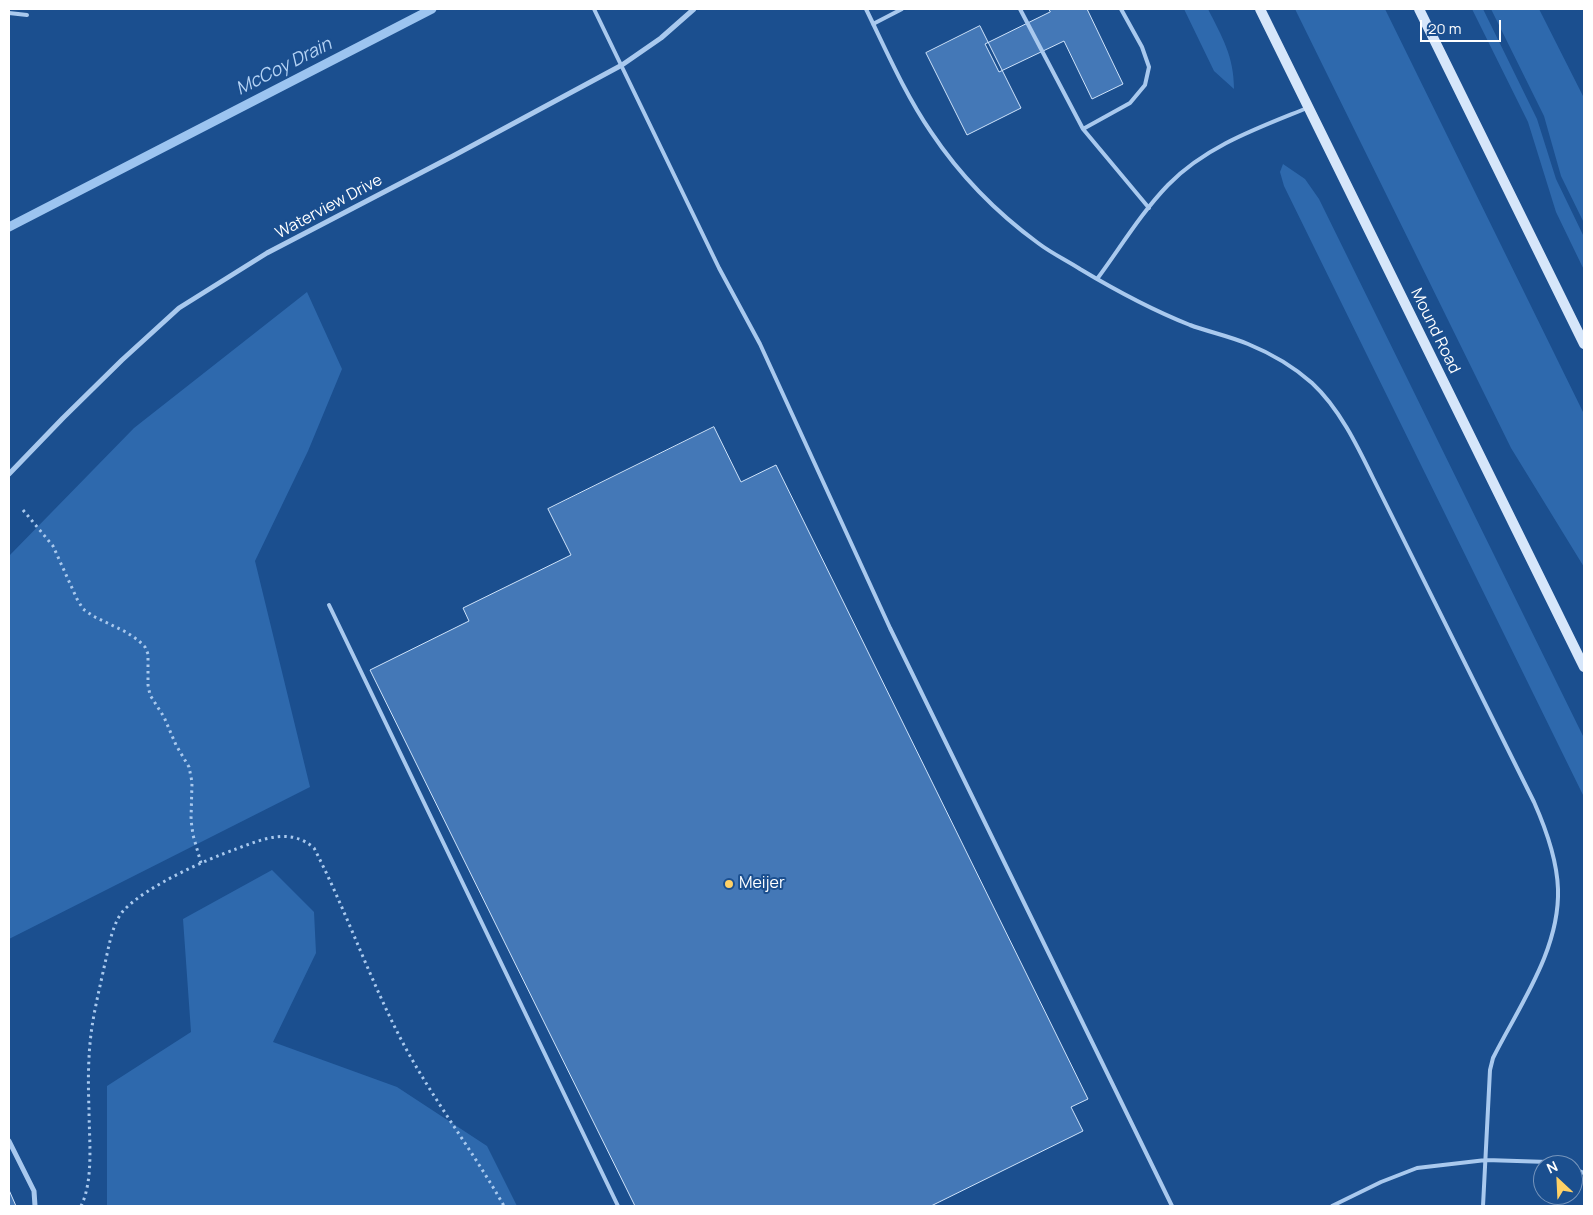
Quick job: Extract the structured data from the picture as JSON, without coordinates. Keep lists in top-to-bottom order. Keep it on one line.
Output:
{"streets":{"main road":["Mound Road"],"street":["Waterview Drive"]},"water":["McCoy Drain"],"places":["Meijer"],"scale_bar":"20 m","north":"top left"}
